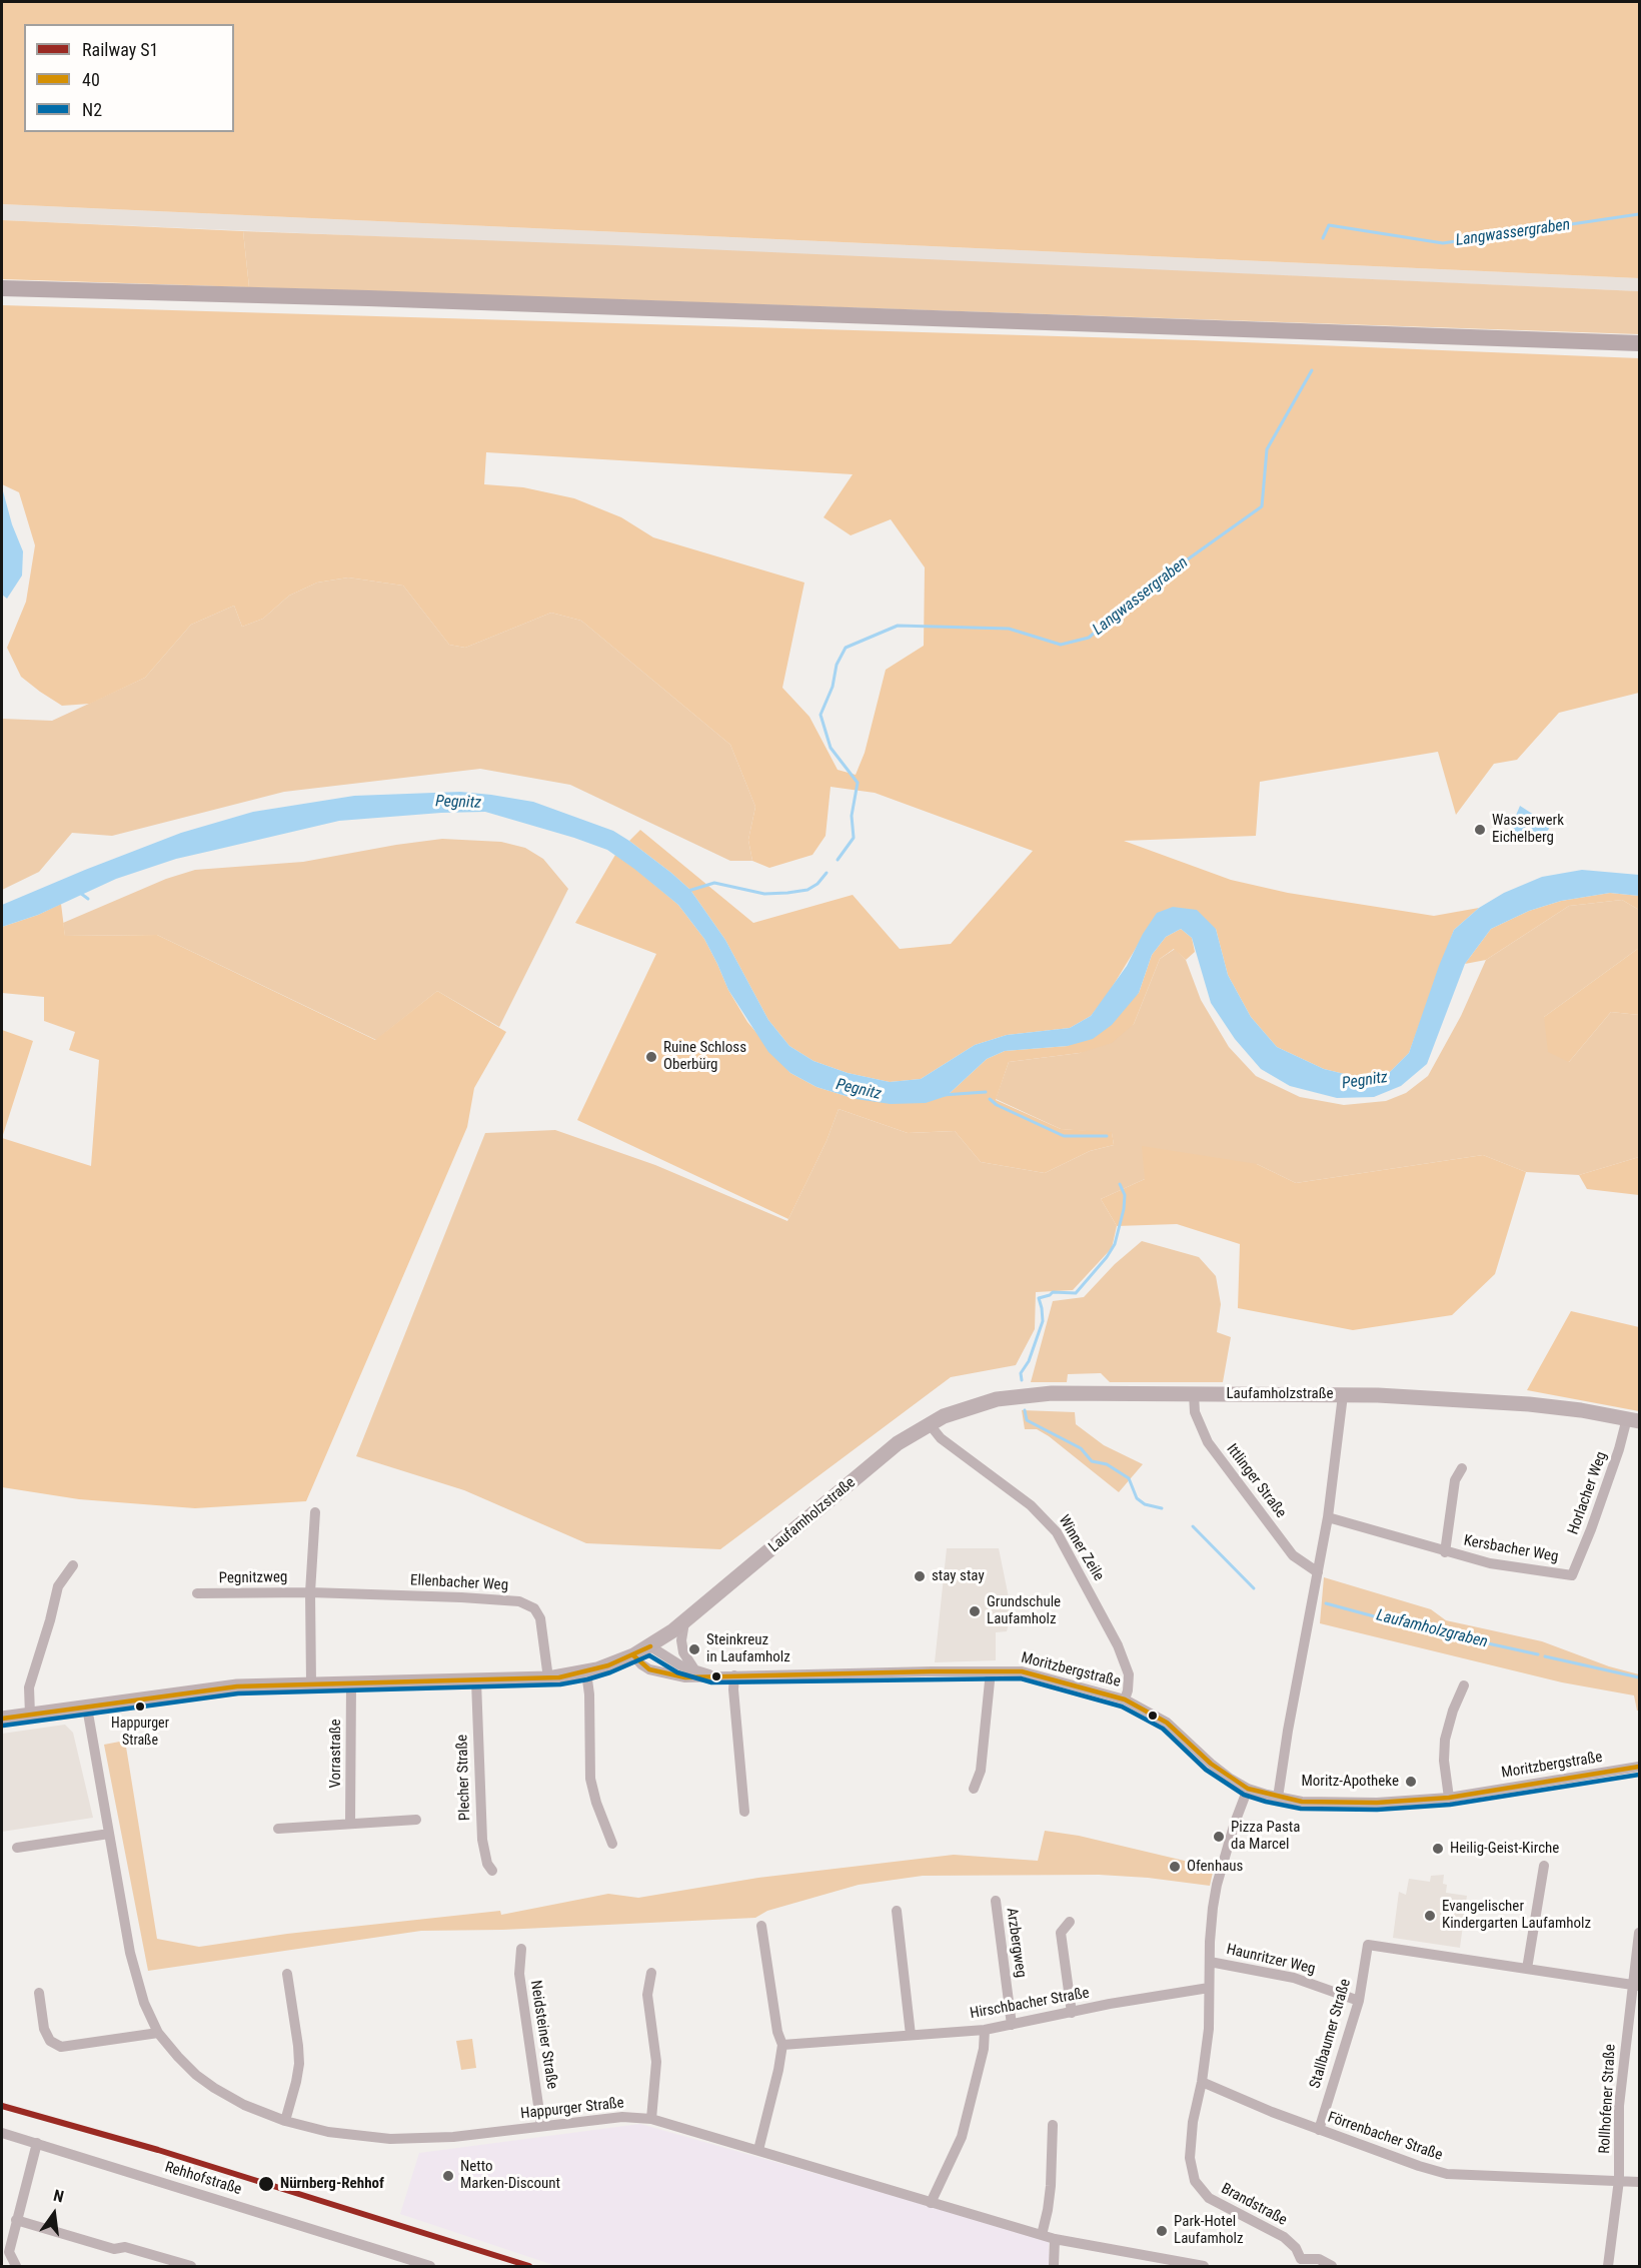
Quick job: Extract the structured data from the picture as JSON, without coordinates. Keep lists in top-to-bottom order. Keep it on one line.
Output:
{"streets":{"main road":["Laufamholzstraße"],"street":["Ittlinger Straße","Horlacher Weg","Winner Zeile","Kersbacher Weg","Pegnitzweg","Ellenbacher Weg","Moritzbergstraße","Vorrastraße","Plecher Straße","Arzbergweg","Haunritzer Weg","Hirschbacher Straße","Stallbaumer Straße","Neidsteiner Straße","Rollhofener Straße","Happurger Straße","Förrenbacher Straße","Rehhofstraße","Brandstraße"]},"crossings":[["Laufamholzstraße","Ittlinger Straße"],["Laufamholzstraße","Horlacher Weg"],["Laufamholzstraße","Winner Zeile"],["Laufamholzstraße","Ellenbacher Weg"],["Laufamholzstraße","Moritzbergstraße"],["Laufamholzstraße","Vorrastraße"],["Laufamholzstraße","Plecher Straße"],["Laufamholzstraße","Happurger Straße"],["Horlacher Weg","Kersbacher Weg"],["Winner Zeile","Moritzbergstraße"],["Pegnitzweg","Ellenbacher Weg"],["Moritzbergstraße","Brandstraße"],["Arzbergweg","Hirschbacher Straße"],["Haunritzer Weg","Stallbaumer Straße"],["Haunritzer Weg","Brandstraße"],["Hirschbacher Straße","Brandstraße"],["Stallbaumer Straße","Förrenbacher Straße"],["Neidsteiner Straße","Happurger Straße"],["Rollhofener Straße","Förrenbacher Straße"],["Förrenbacher Straße","Brandstraße"]],"water":["Langwassergraben","Pegnitz","Laufamholzgraben"],"places":["Wasserwerk Eichelberg","Ruine Schloss Oberbürg","stay stay","Grundschule Laufamholz","Steinkreuz in Laufamholz","Happurger Straße","Moritz-Apotheke","Pizza Pasta da Marcel","Heilig-Geist-Kirche","Ofenhaus","Evangelischer Kindergarten Laufamholz","Netto Marken-Discount","Nürnberg-Rehhof","Park-Hotel Laufamholz"],"lines":["transit line 40","transit line N2","rail line S1"],"legend":["Railway S1","40","N2"],"north":"top"}
